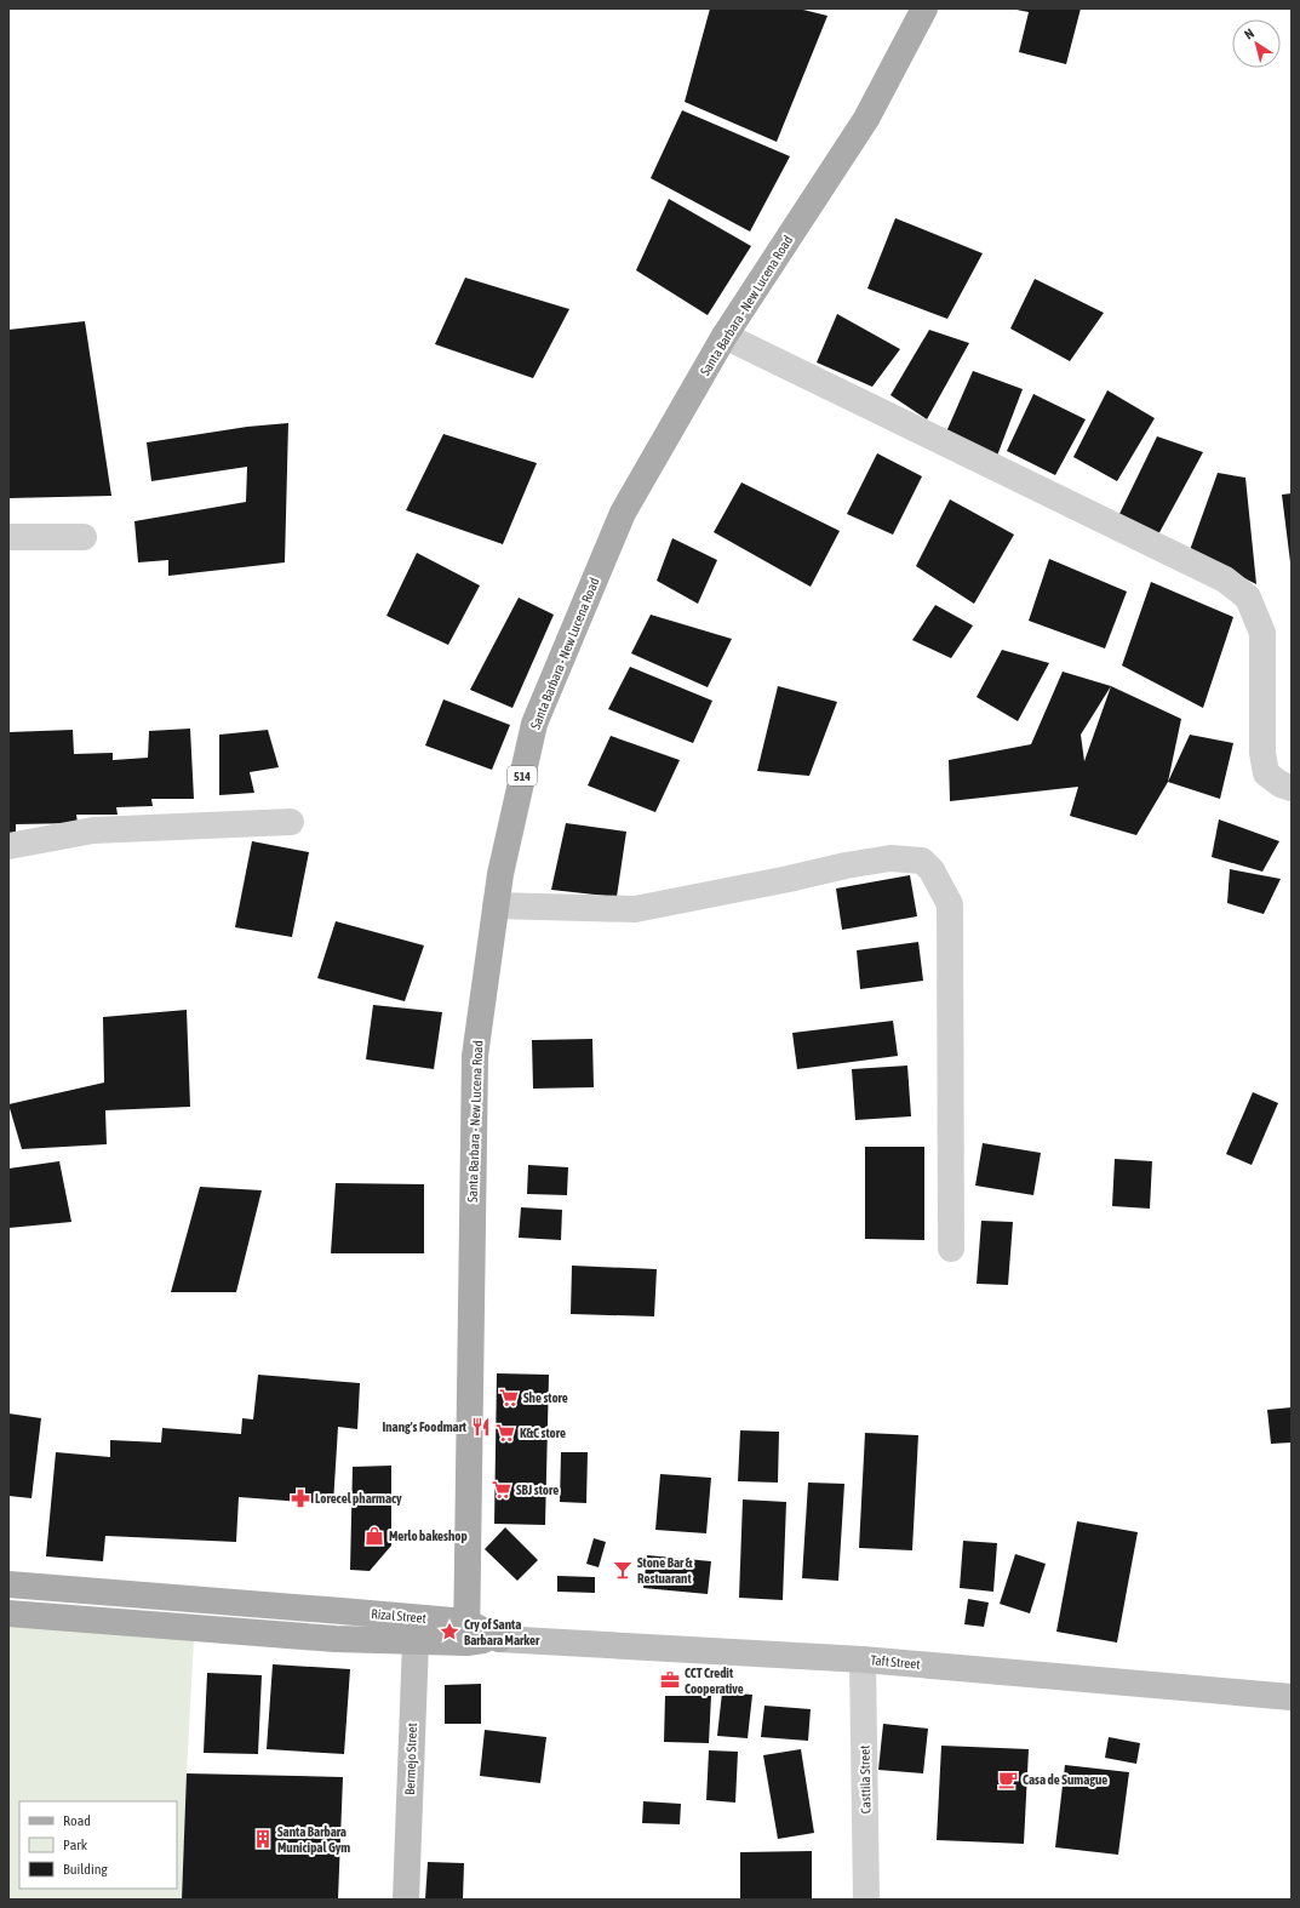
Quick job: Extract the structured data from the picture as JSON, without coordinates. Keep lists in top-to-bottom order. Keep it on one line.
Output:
{"streets":{"main road":["Santa Barbara - New Lucena Road","514","Rizal Street","Taft Street","Bermejo Street"],"street":["Casttila Street"]},"crossings":[["Santa Barbara - New Lucena Road","Rizal Street"],["Rizal Street","Taft Street"],["Rizal Street","Bermejo Street"],["Taft Street","Casttila Street"]],"places":{"supermarket":["She store","K&C store","SBJ store"],"restaurant":["Inang's Foodmart"],"pharmacy":["Lorecel pharmacy"],"shop":["Merlo bakeshop"],"bar":["Stone Bar & Restuarant"],"place":["Cry of Santa Barbara Marker"],"office":["CCT Credit Cooperative"],"cafe":["Casa de Sumague"],"building":["Santa Barbara Municipal Gym"]},"legend":["Road","Park","Building"],"north":"top left"}
